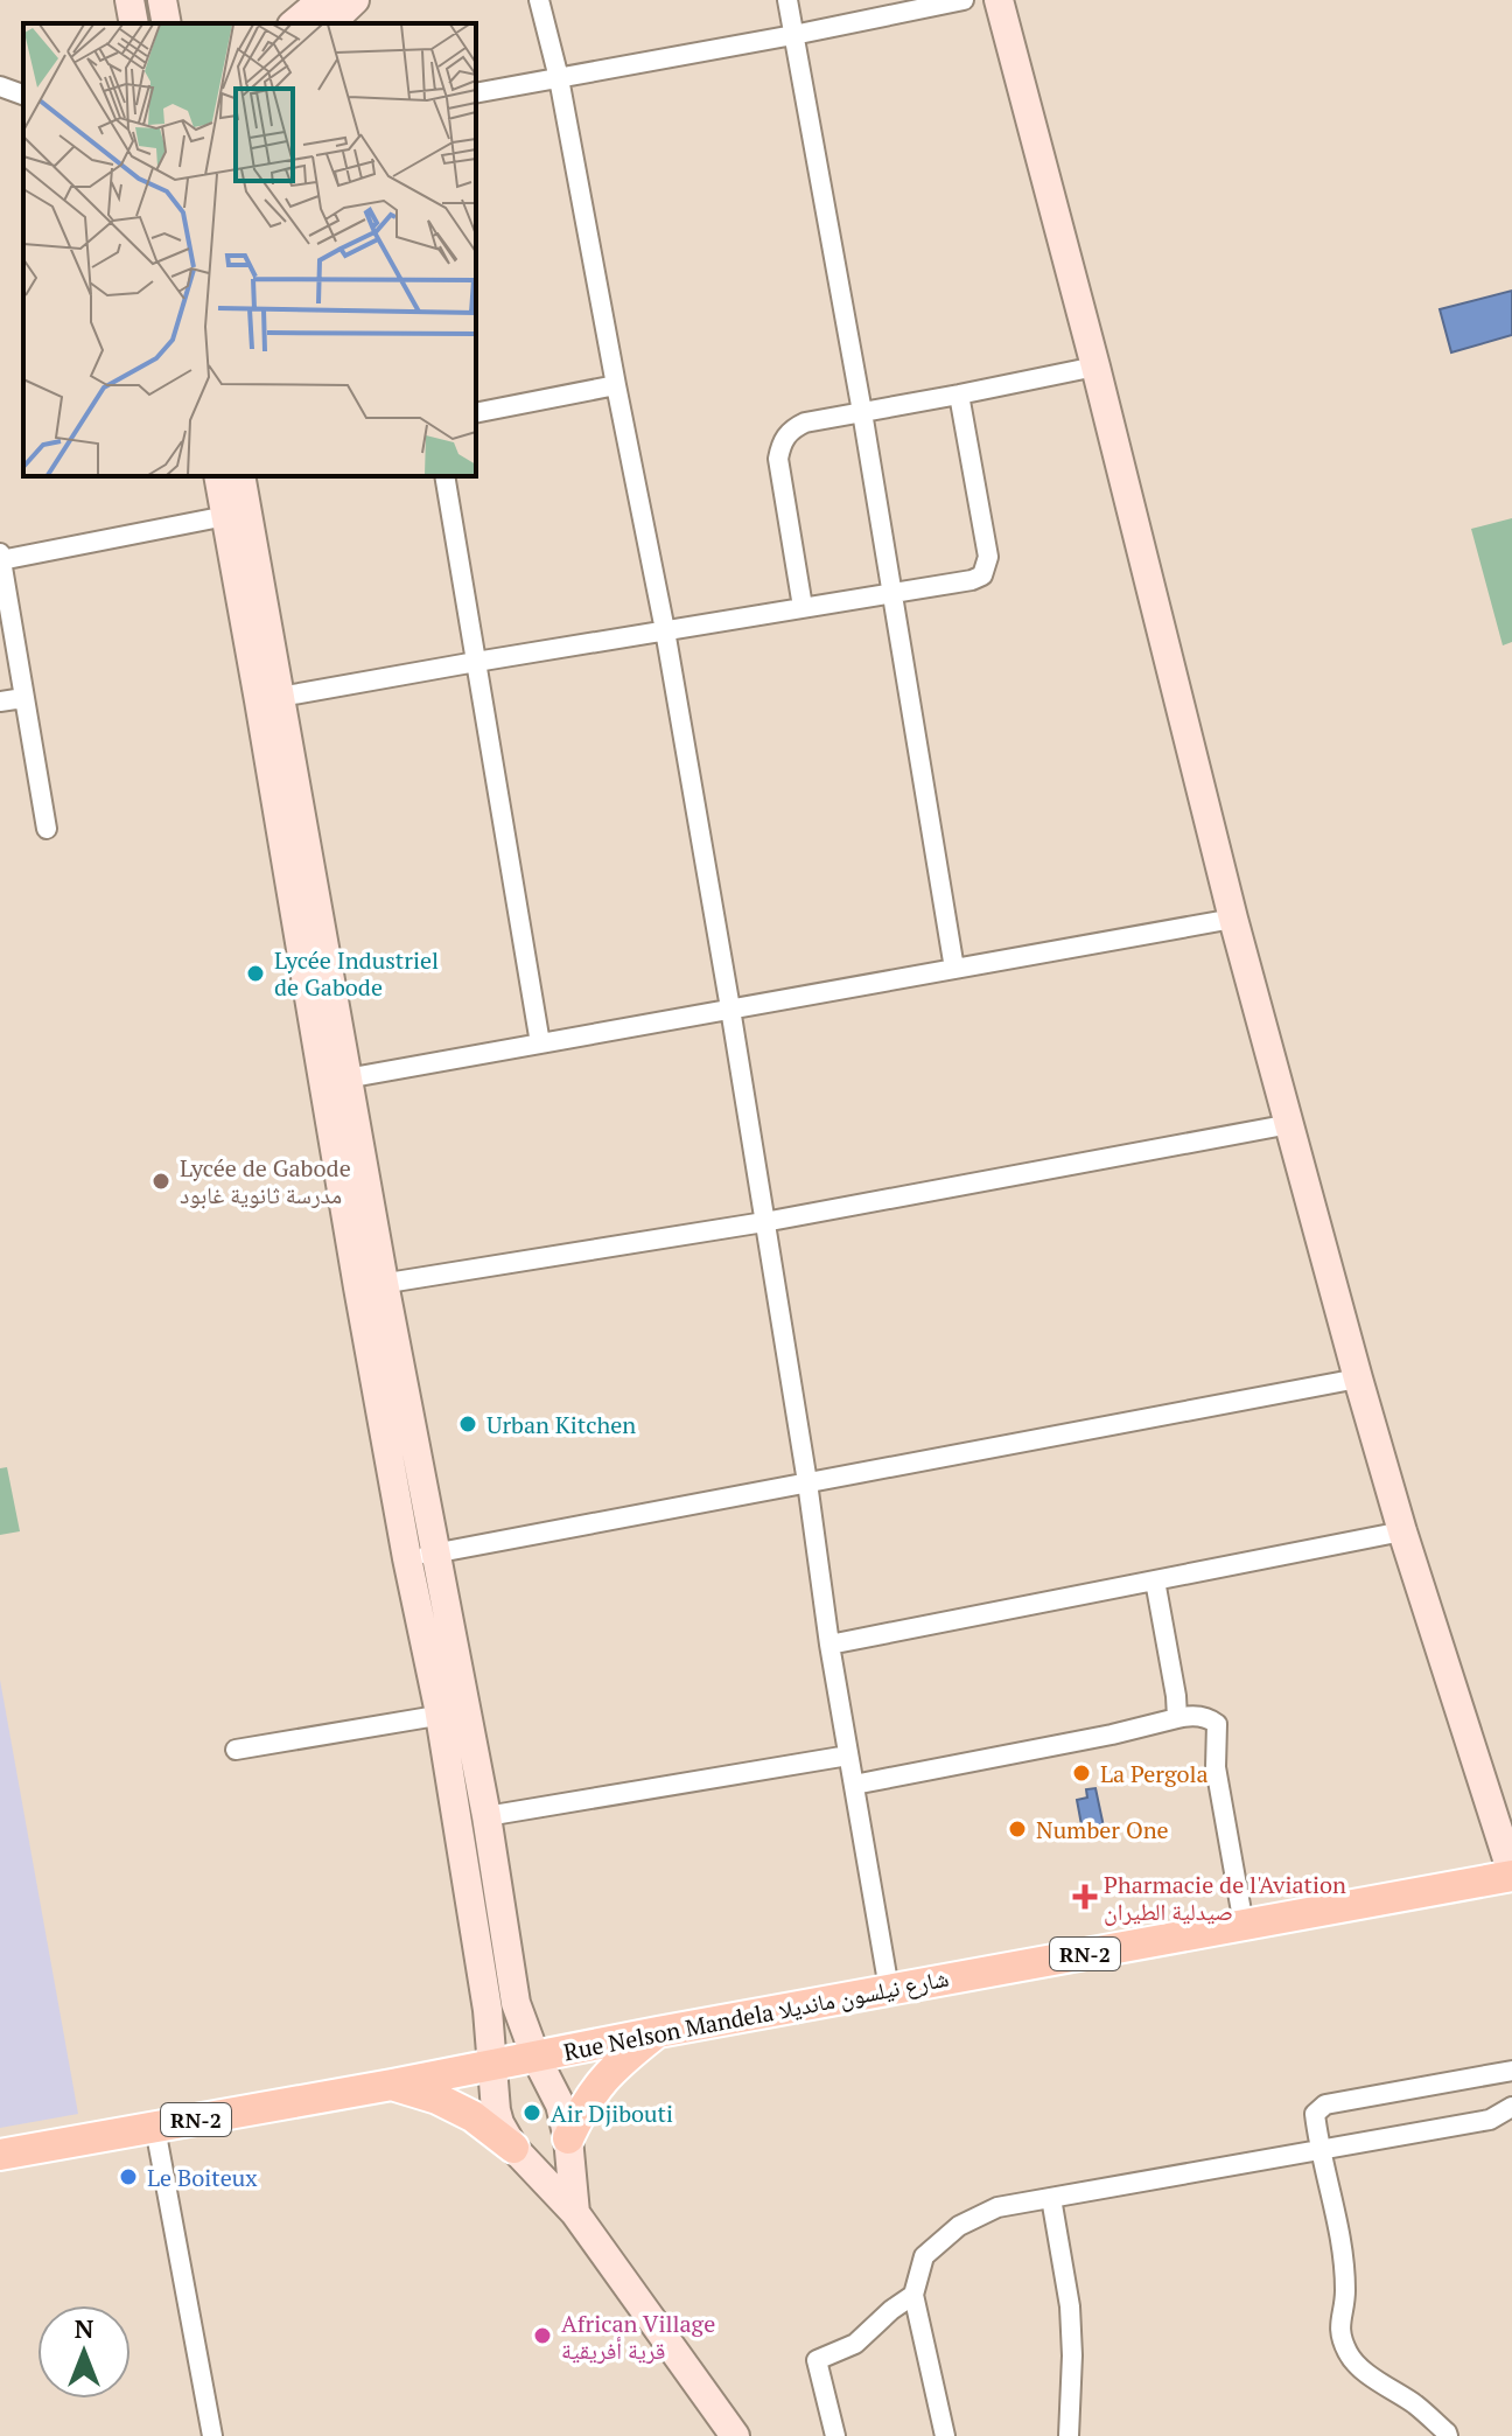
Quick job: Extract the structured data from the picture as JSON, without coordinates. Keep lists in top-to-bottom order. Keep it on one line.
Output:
{"streets":{"main road":["RN-2","Rue Nelson Mandela شارع نيلسون مانديلا"]},"places":{"other":["Lycée Industriel de Gabode","Lycée de Gabode مدرسة ثانوية غابود","Urban Kitchen","La Pergola","Number One","Air Djibouti","Le Boiteux","African Village قرية أفريقية"],"health":["Pharmacie de l'Aviation صيدلية الطيران"]},"north":"top"}
